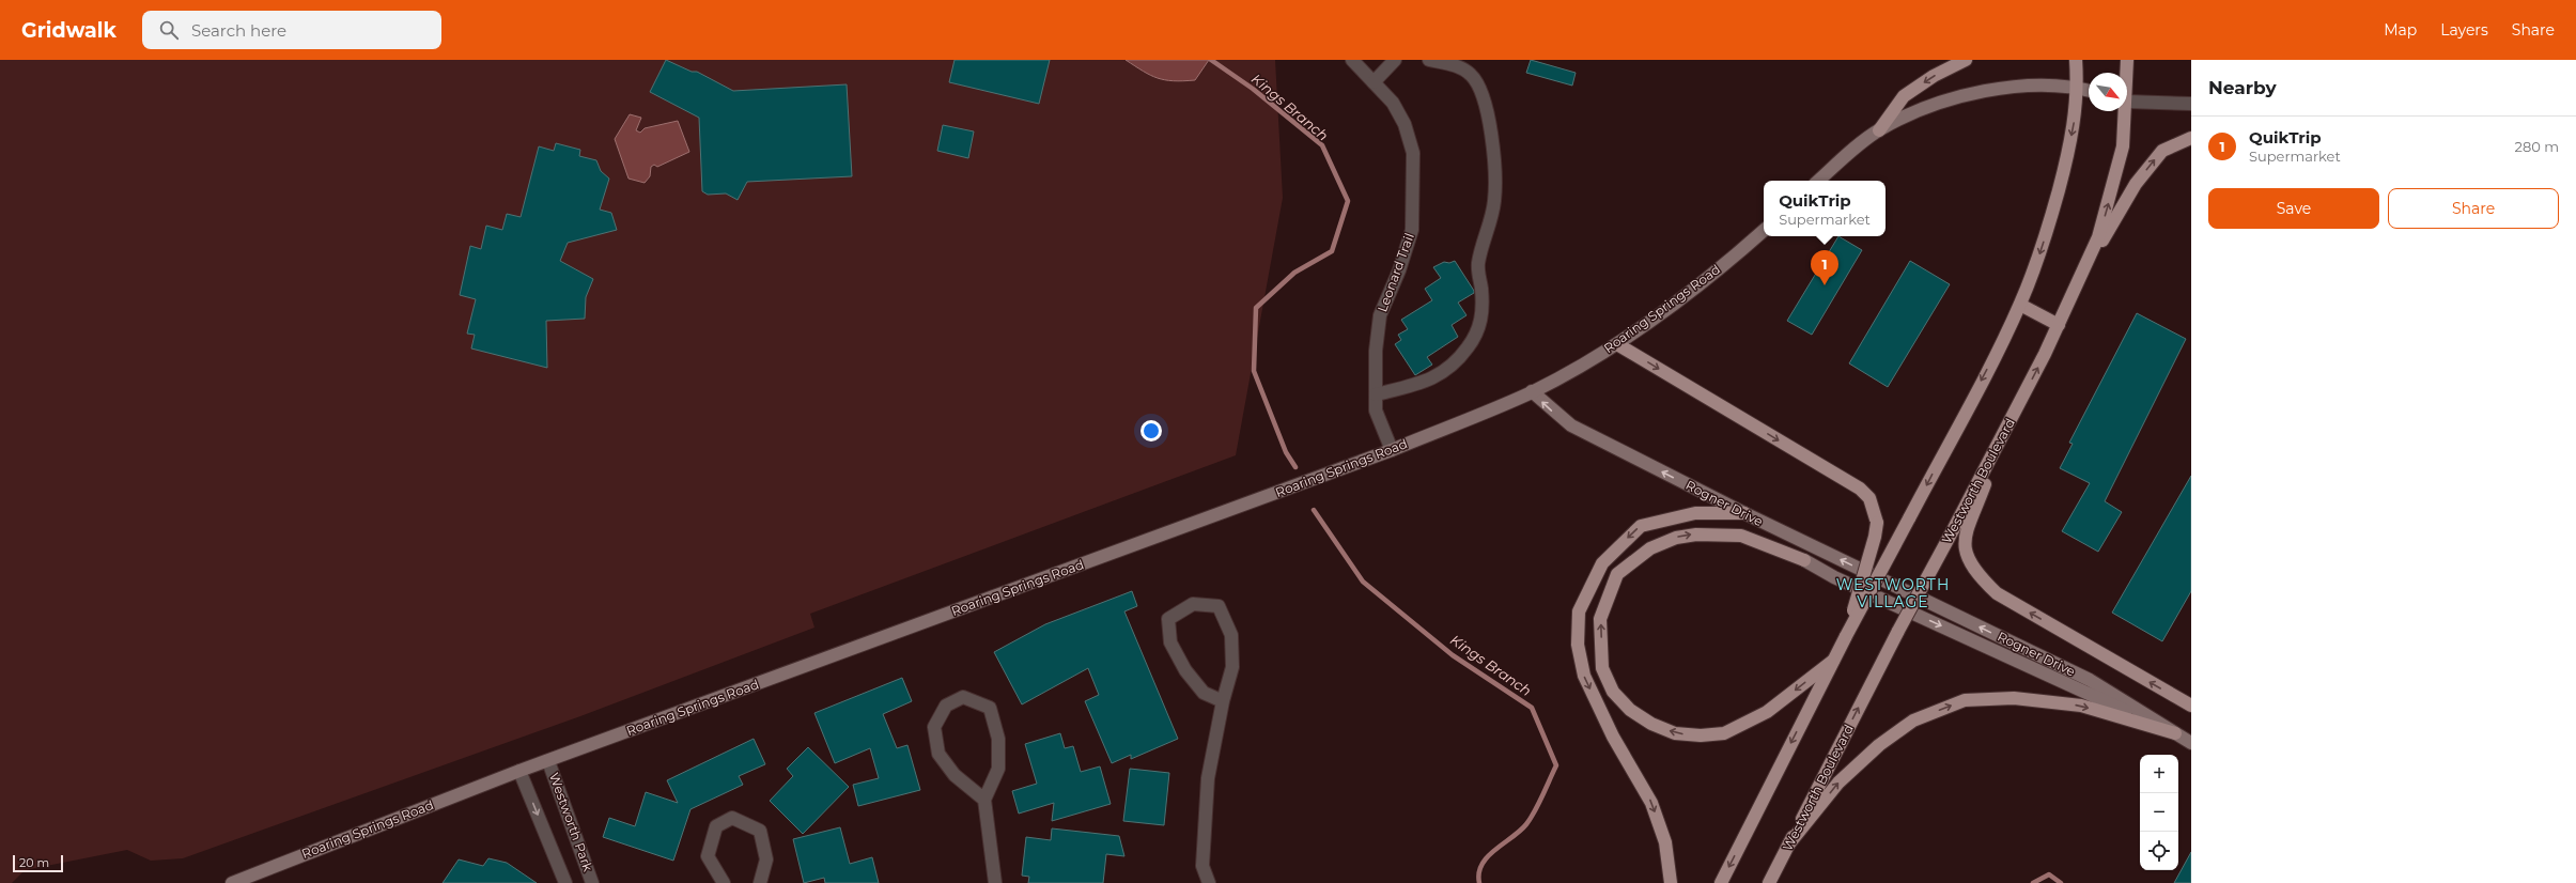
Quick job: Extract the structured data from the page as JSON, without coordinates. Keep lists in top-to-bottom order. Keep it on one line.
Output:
{"streets":{"main road":["Westworth Boulevard"],"street":["Leonard Trail","Roaring Springs Road","Rogner Drive","Westworth Park"]},"crossings":[["Leonard Trail","Roaring Springs Road"],["Roaring Springs Road","Rogner Drive"],["Roaring Springs Road","Westworth Park"]],"districts":["WESTWORTH VILLAGE"],"water":["Kings Branch"],"scale_bar":"20 m","north":"bottom right","page":{"header":"Gridwalk","search":"Search here","nav":["Map","Layers","Share"],"heading":"Nearby","list":[{"mark":"1","name":"QuikTrip","note":"Supermarket","value":"280 m"}],"buttons":["Save","Share"],"popup":["QuikTrip","Supermarket"],"pins":"1","map_buttons":["+","−"],"scale":"20 m"}}
